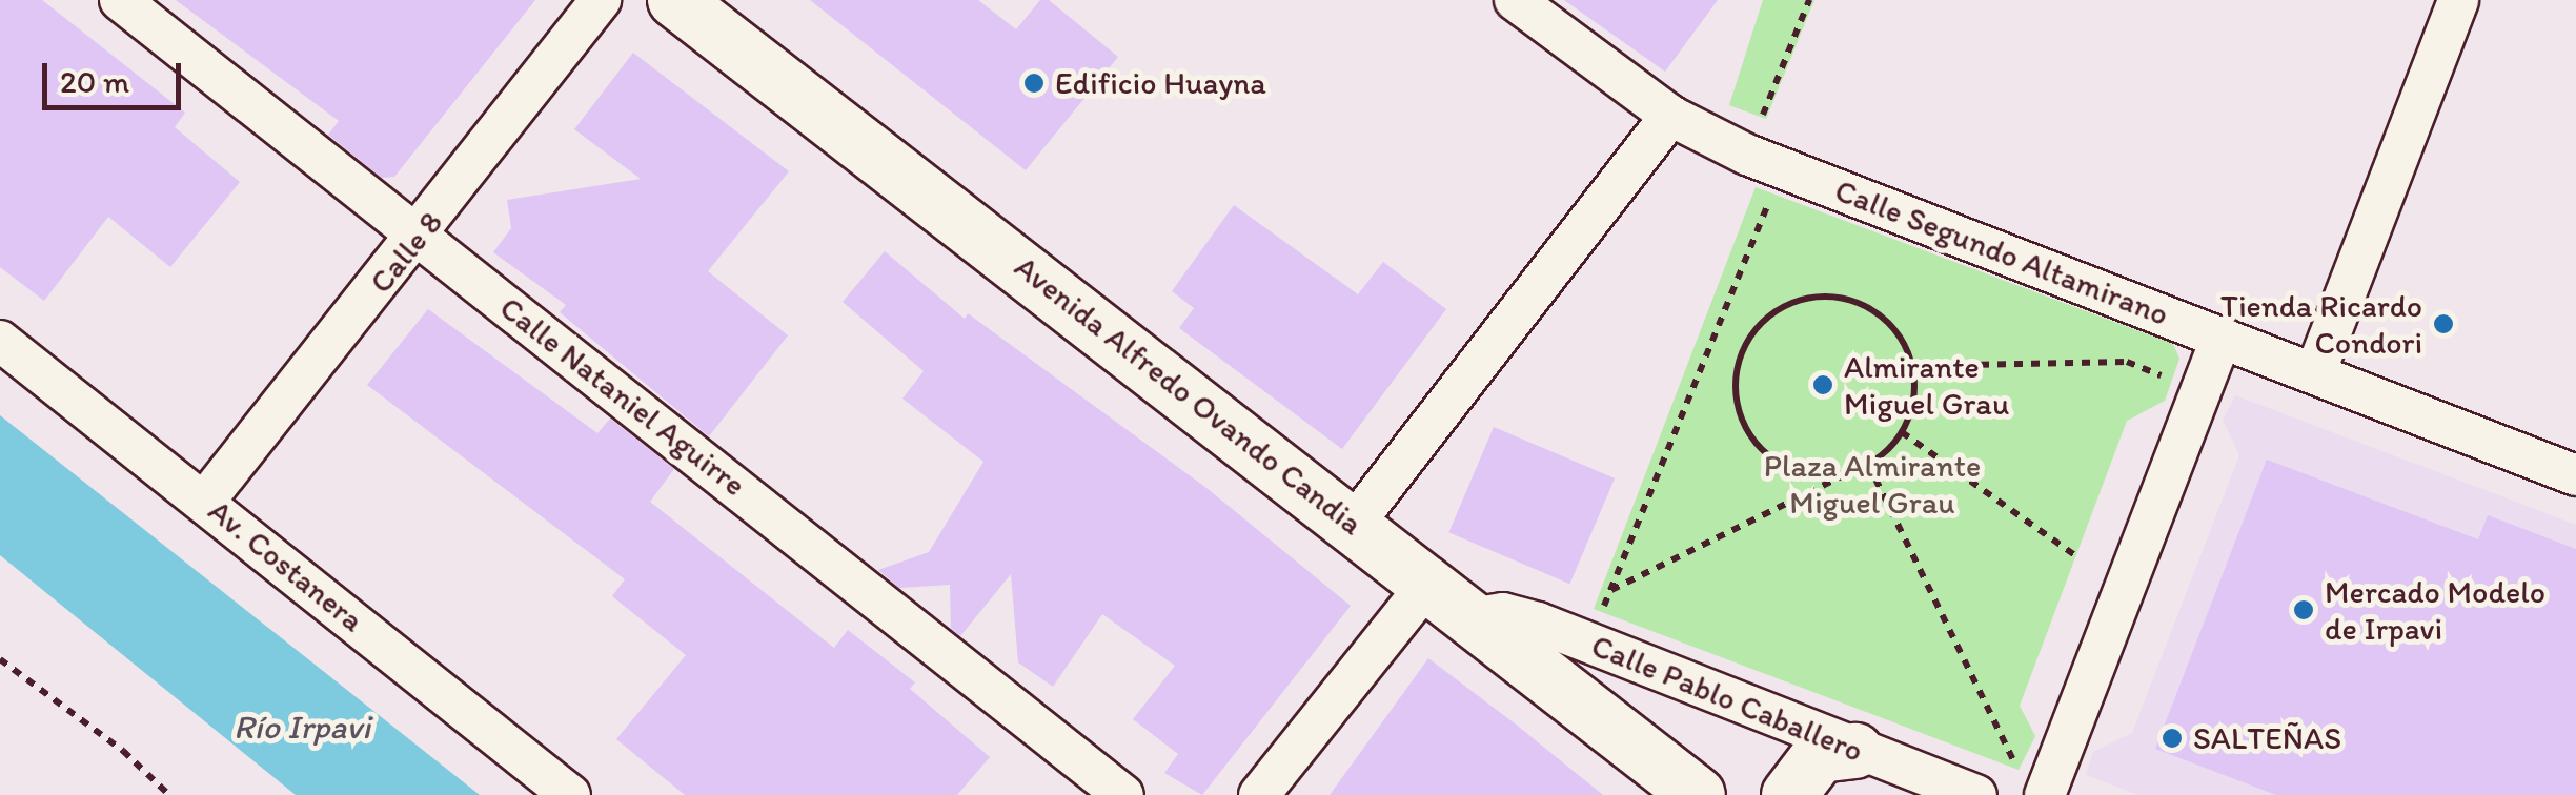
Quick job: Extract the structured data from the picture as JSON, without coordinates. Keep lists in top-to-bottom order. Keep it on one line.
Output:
{"streets":{"main road":["Avenida Alfredo Ovando Candia"],"street":["Calle 8","Calle Segundo Altamirano","Calle Nataniel Aguirre","Av. Costanera","Calle Pablo Caballero"]},"crossings":[["Calle 8","Calle Nataniel Aguirre"],["Calle 8","Av. Costanera"],["Avenida Alfredo Ovando Candia","Calle Pablo Caballero"]],"water":["Río Irpavi"],"parks":["Plaza Almirante Miguel Grau"],"places":["Edificio Huayna","Tienda Ricardo Condori","Almirante Miguel Grau","Mercado Modelo de Irpavi","SALTEÑAS"],"scale_bar":"20 m"}
